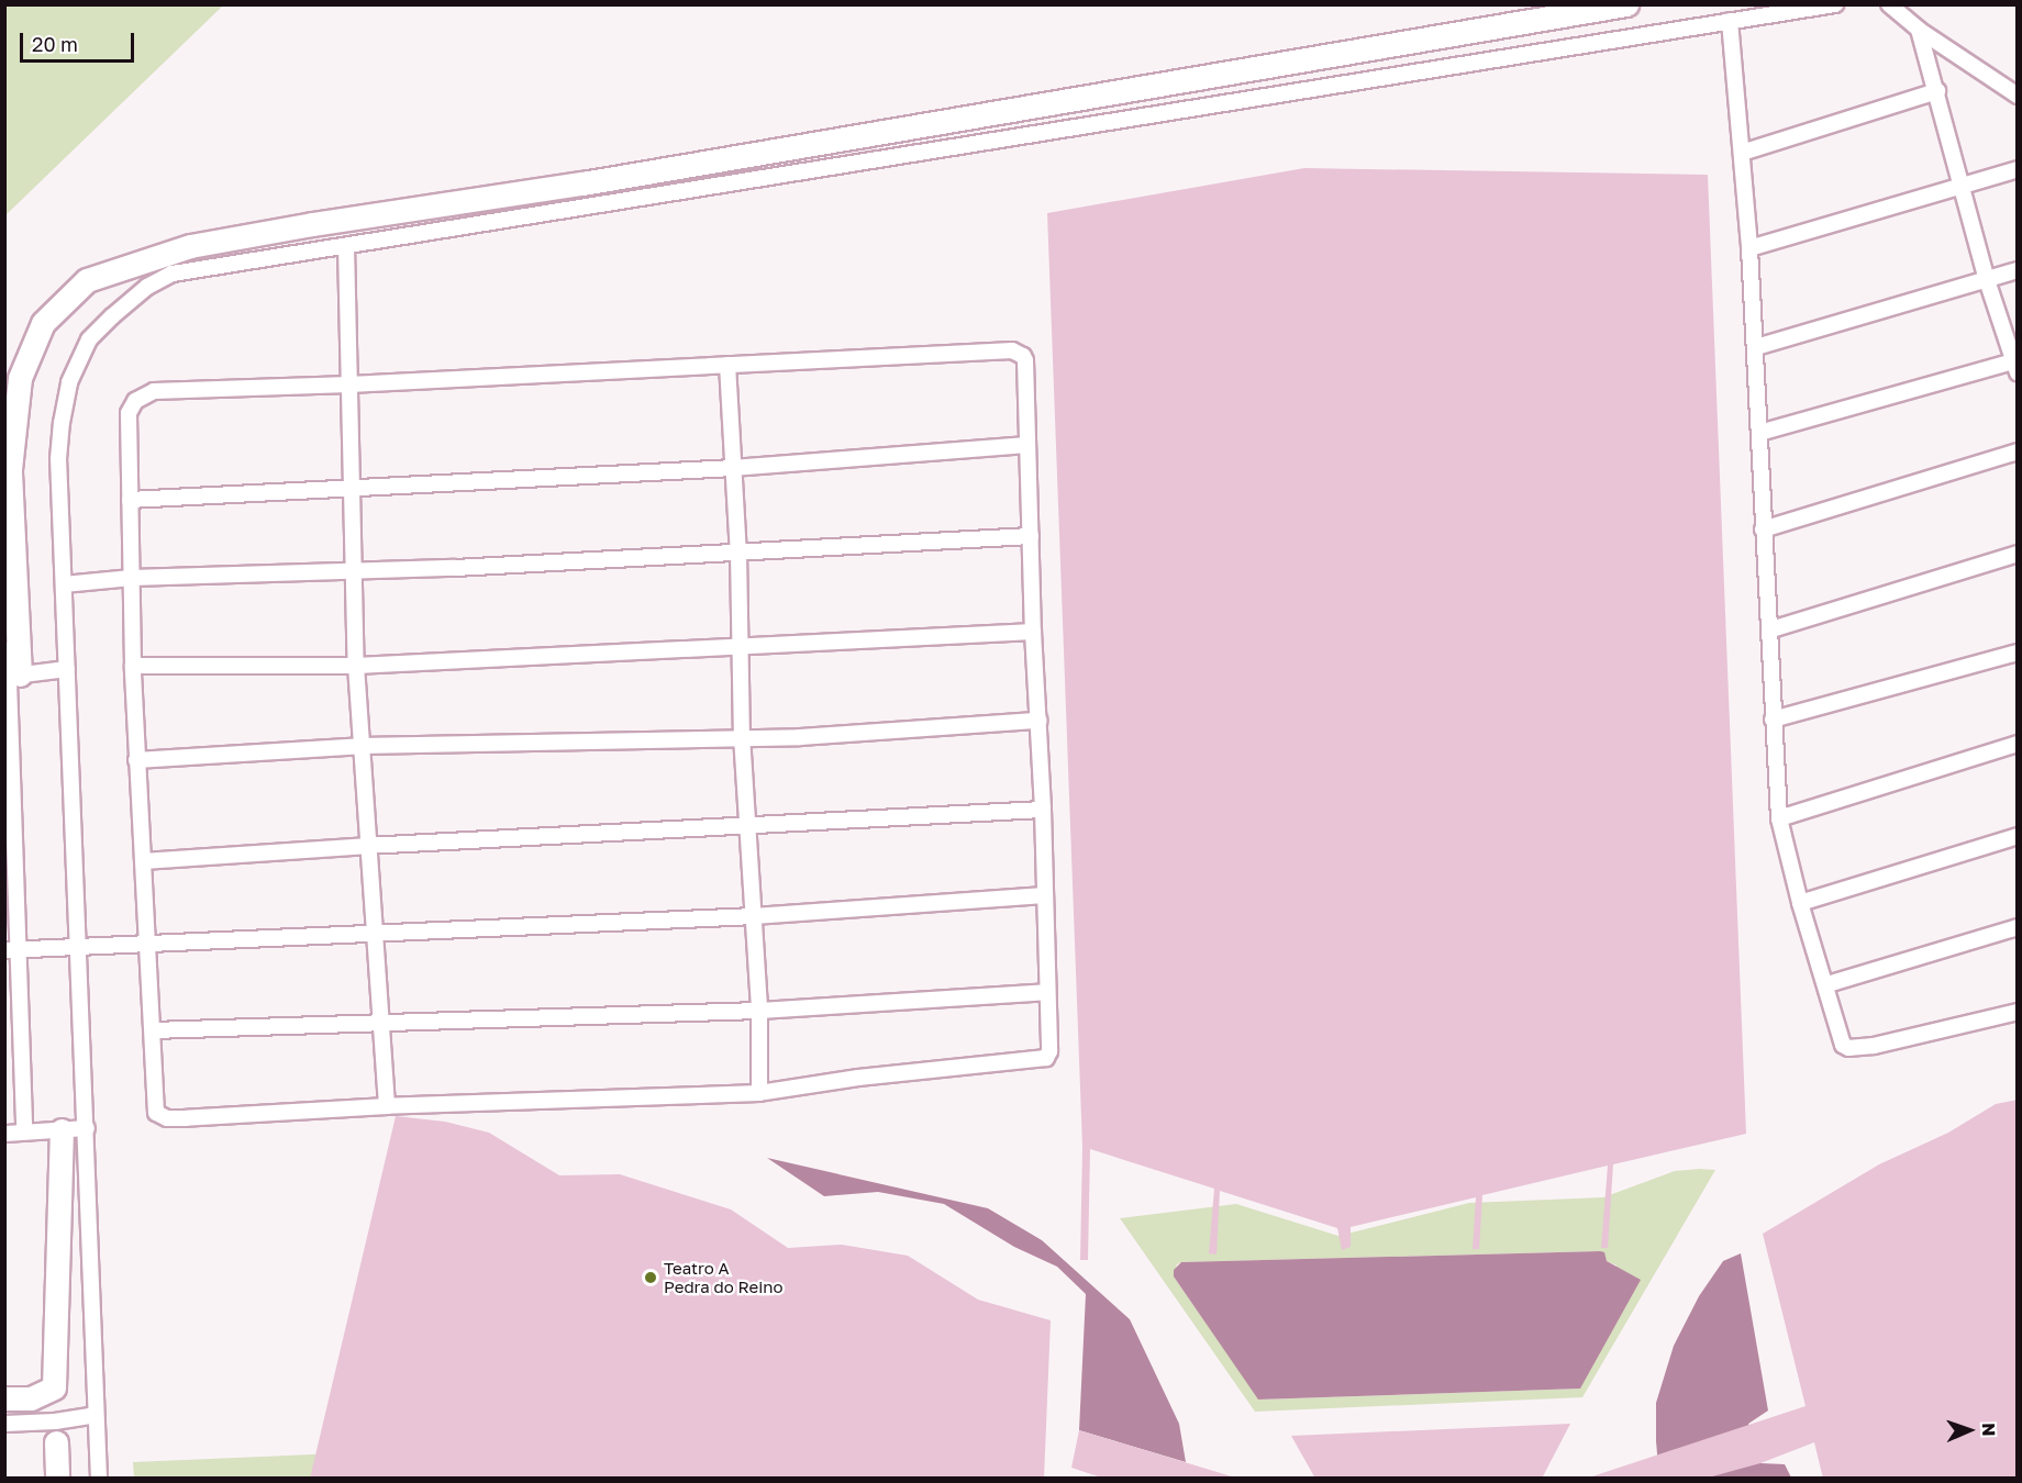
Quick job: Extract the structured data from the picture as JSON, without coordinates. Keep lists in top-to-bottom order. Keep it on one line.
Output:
{"places":["Teatro A Pedra do Reino"],"scale_bar":"20 m","north":"right"}
